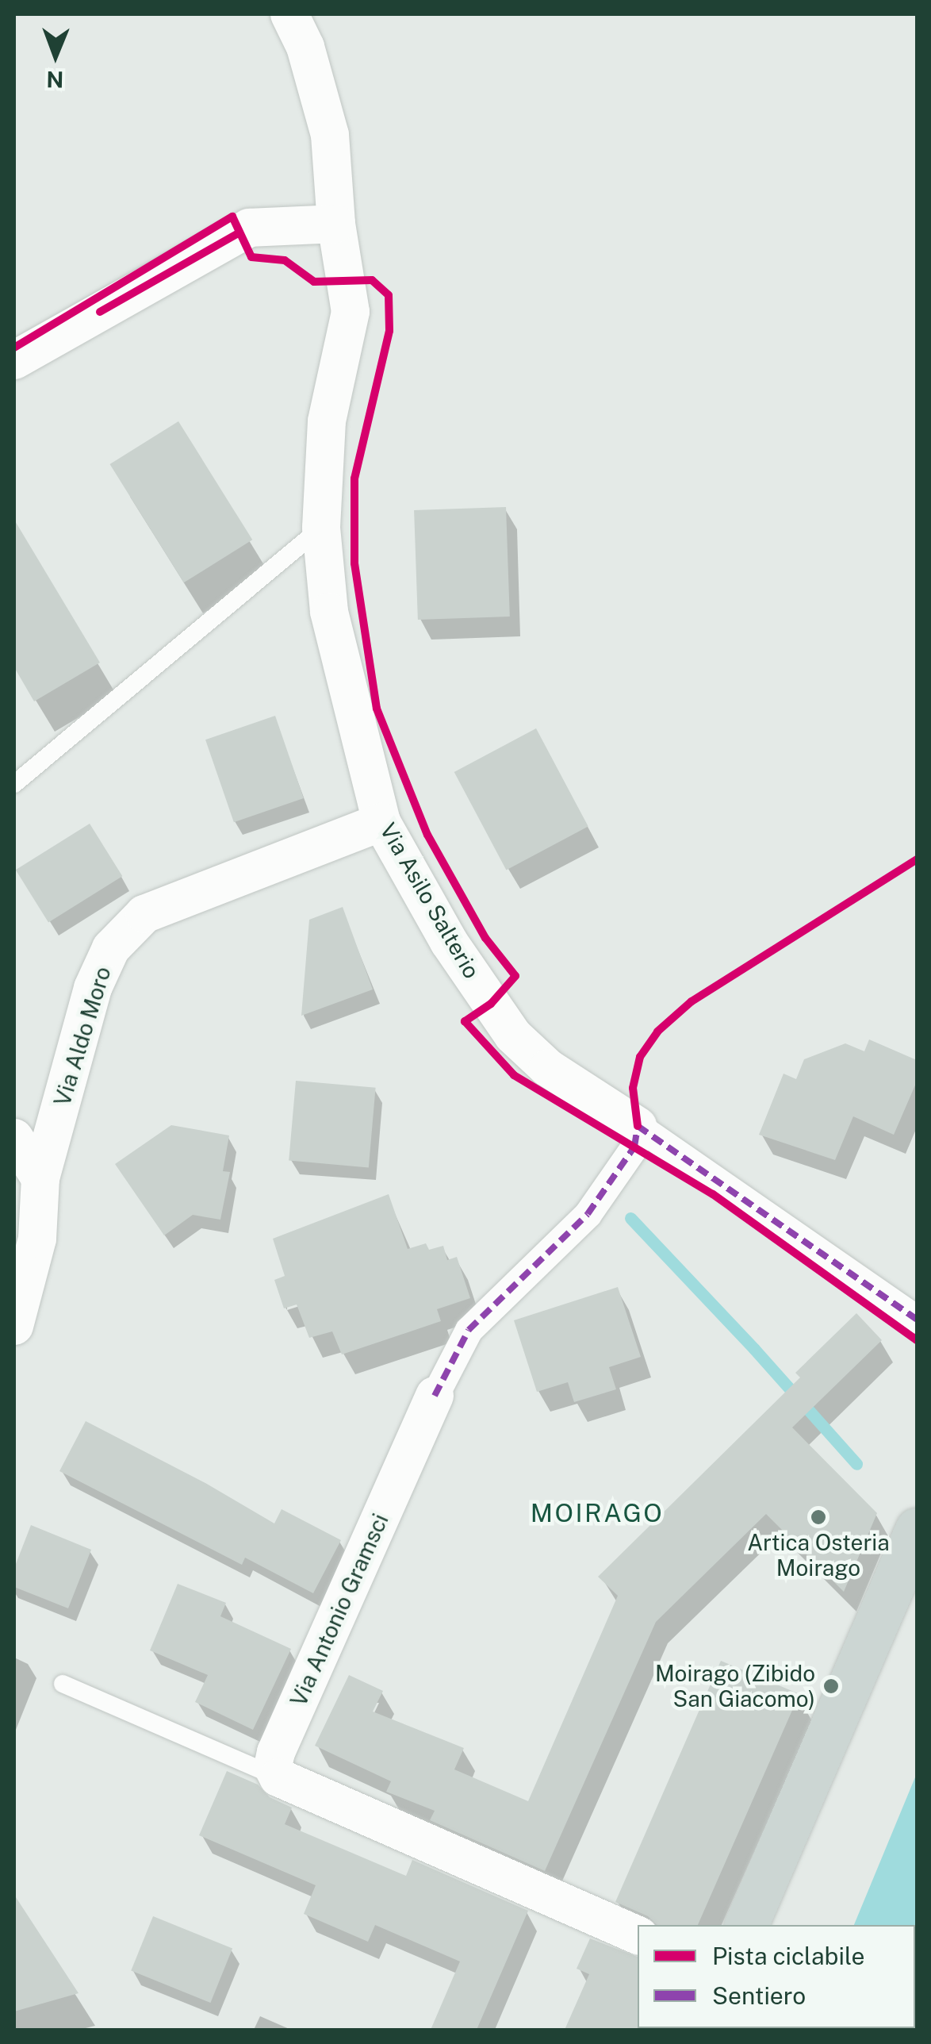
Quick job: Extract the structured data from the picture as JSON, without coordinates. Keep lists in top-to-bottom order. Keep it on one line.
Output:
{"streets":{"street":["Via Asilo Salterio","Via Aldo Moro","Via Antonio Gramsci"]},"crossings":[["Via Asilo Salterio","Via Aldo Moro"],["Via Asilo Salterio","Via Antonio Gramsci"]],"districts":["MOIRAGO"],"places":["Artica Osteria Moirago","Moirago (Zibido San Giacomo)"],"legend":["Pista ciclabile","Sentiero"],"north":"bottom"}
